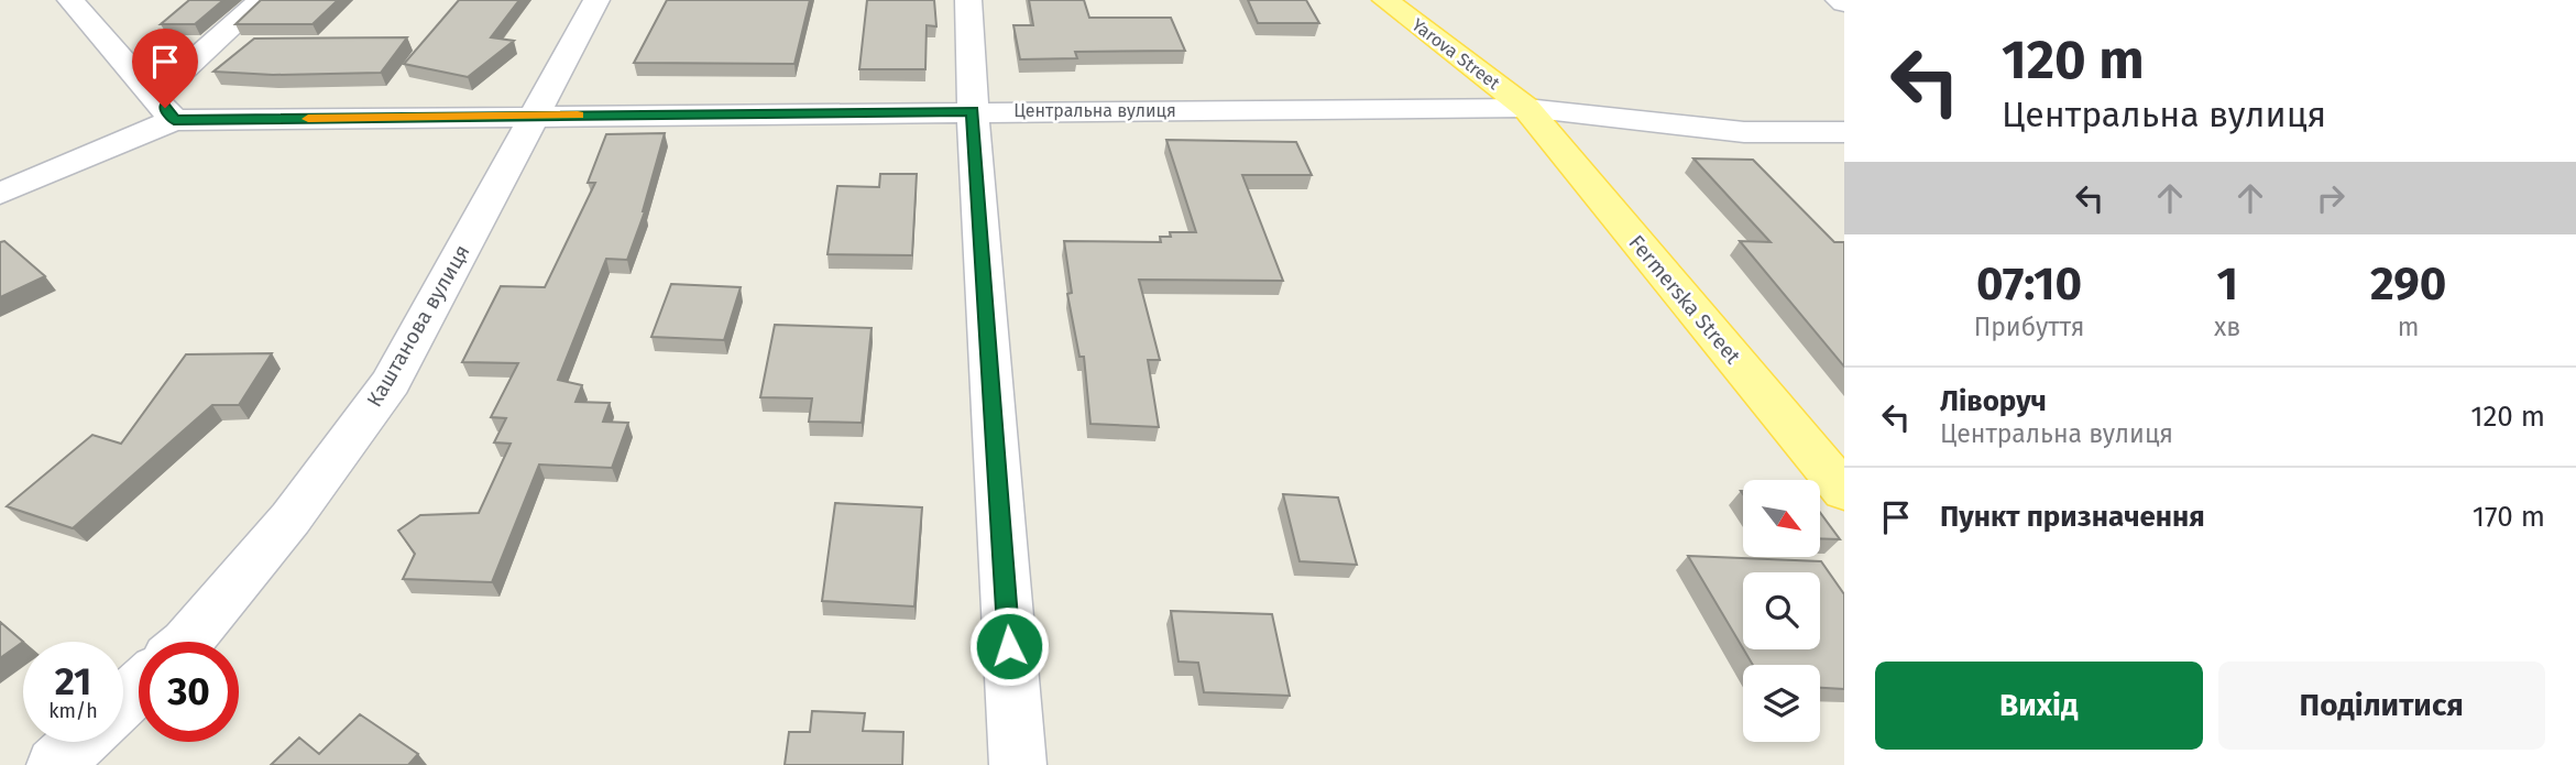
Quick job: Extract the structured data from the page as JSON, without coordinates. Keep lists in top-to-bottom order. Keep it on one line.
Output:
{"streets":{"main road":["Yarova Street","Fermerska Street"],"street":["Центральна вулиця","Каштанова вулиця"]},"crossings":[["Yarova Street","Центральна вулиця"],["Yarova Street","Fermerska Street"],["Центральна вулиця","Fermerska Street"],["Центральна вулиця","Каштанова вулиця"]],"north":"bottom right","page":{"turn":["120 m","Центральна вулиця"],"eta":["07:10","Прибуття","1","хв","290","m"],"list":[{"name":"Ліворуч","note":"Центральна вулиця","value":"120 m"},{"name":"Пункт призначення","value":"170 m"}],"speed":"21 km/h","limit":"30","buttons":["Вихід","Поділитися"]}}
